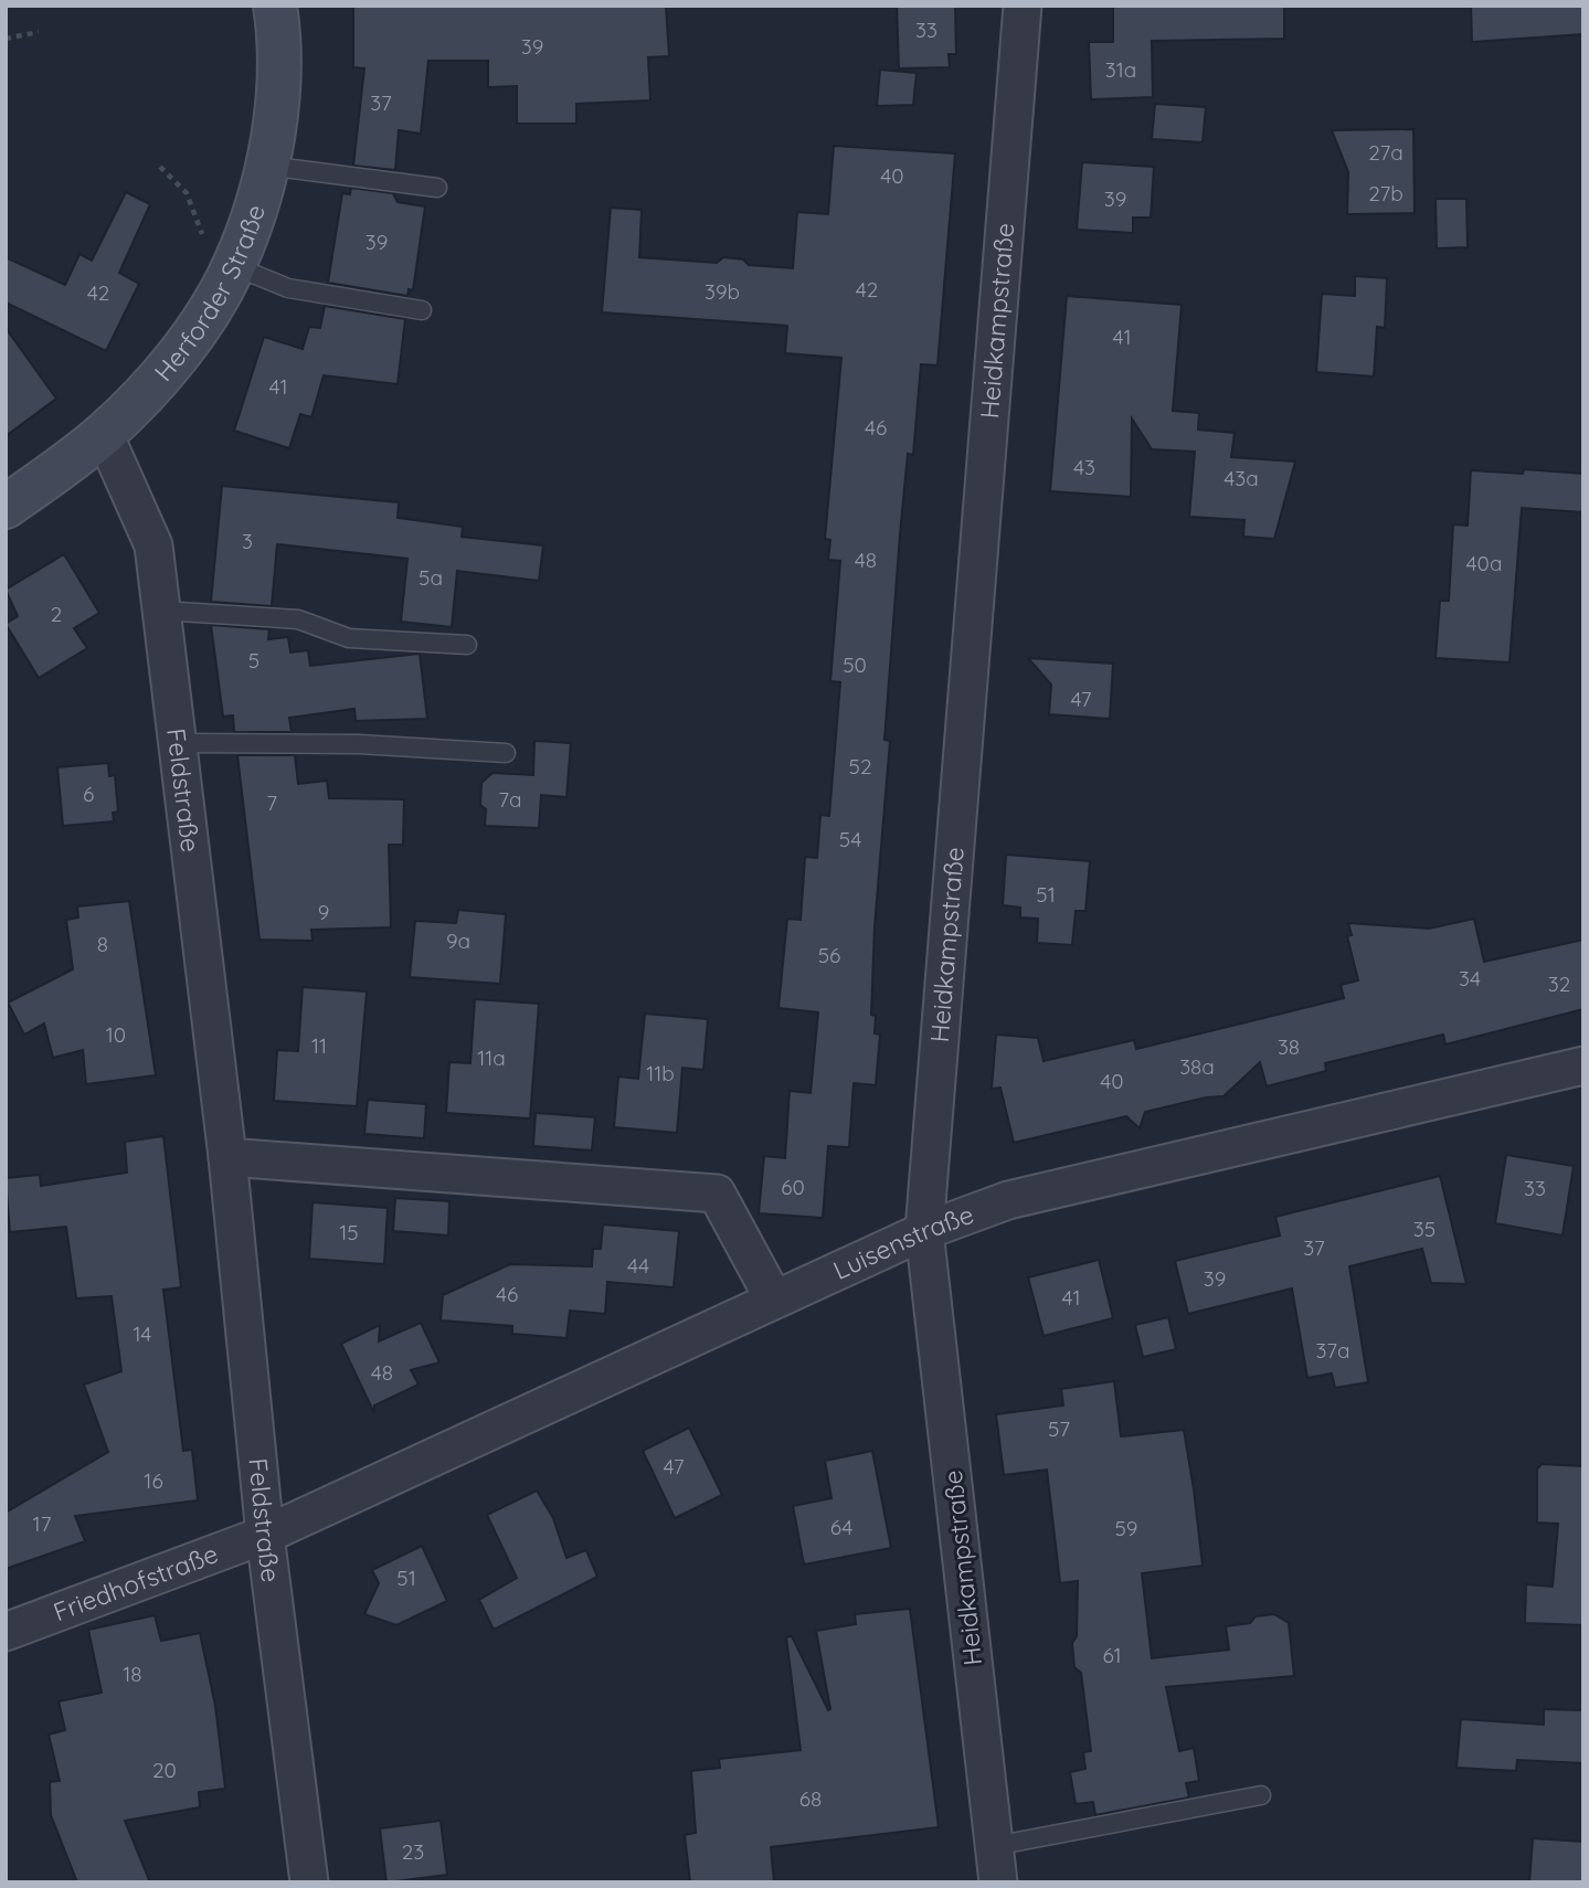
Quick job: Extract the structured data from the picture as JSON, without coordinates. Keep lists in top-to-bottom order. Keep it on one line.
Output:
{"streets":{"main road":["Herforder Straße"],"street":["Heidkampstraße","Feldstraße","Luisenstraße","Friedhofstraße"]},"crossings":[["Herforder Straße","Feldstraße"],["Heidkampstraße","Luisenstraße"],["Feldstraße","Luisenstraße"],["Feldstraße","Friedhofstraße"],["Luisenstraße","Friedhofstraße"]],"house_numbers":["33","39","31a","37","27a","40","27b","39","39","42","39b","42","41","41","46","43","43a","3","48","40a","5a","2","5","50","47","52","6","7a","7","54","51","9","9a","8","56","34","32","10","11","38","11a","38a","11b","40","60","33","35","15","37","44","39","46","41","14","37a","48","57","47","16","17","64","59","51","61","18","20","68","23"]}
